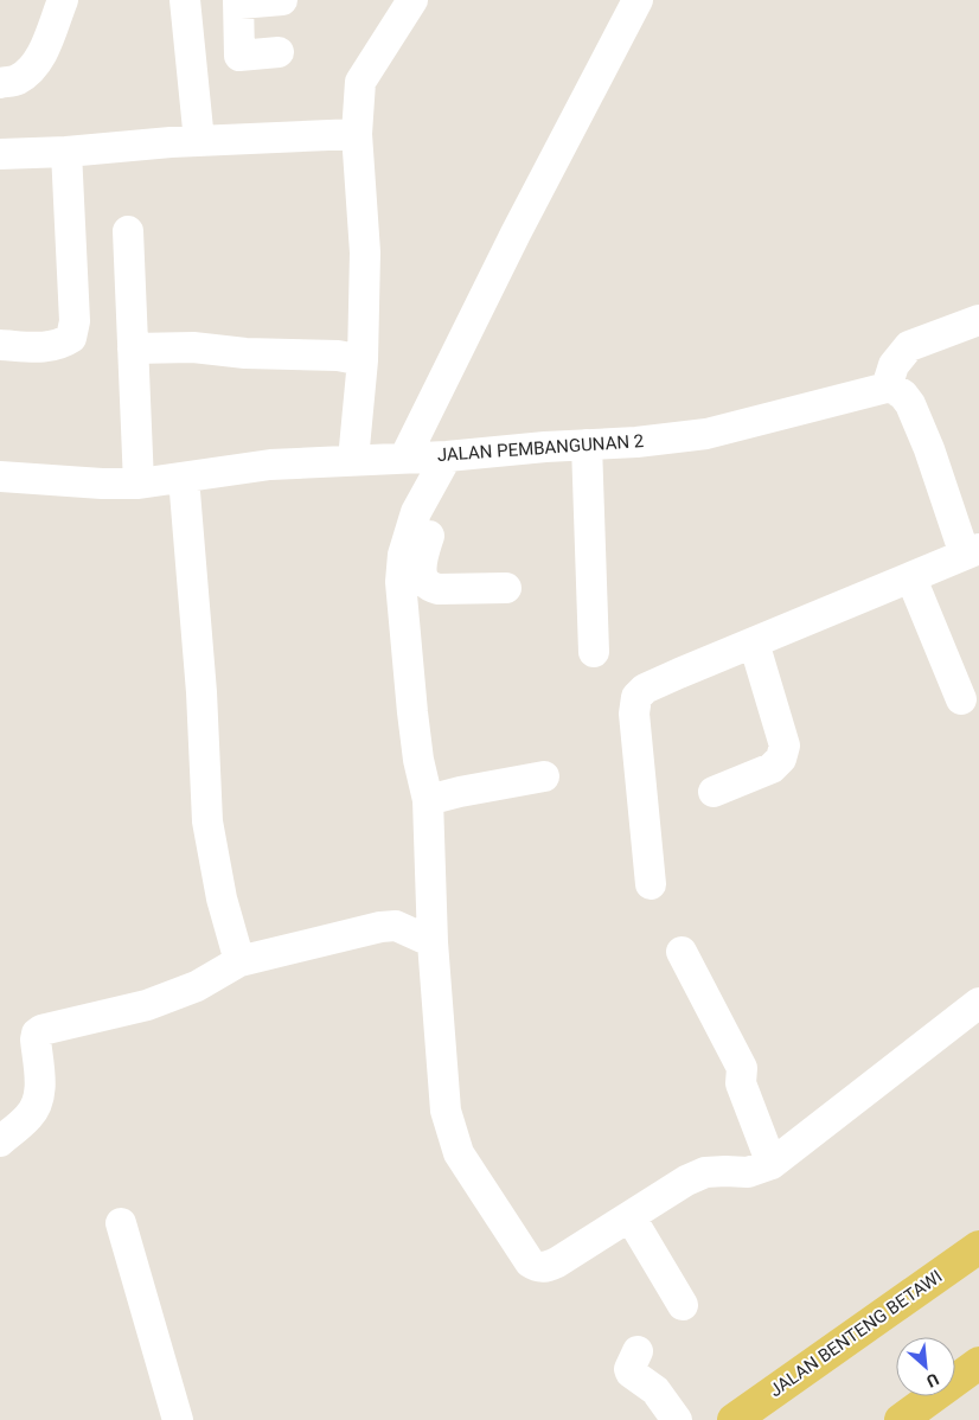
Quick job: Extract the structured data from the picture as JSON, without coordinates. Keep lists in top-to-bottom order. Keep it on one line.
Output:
{"streets":{"main road":["JALAN BENTENG BETAWI"],"street":["JALAN PEMBANGUNAN 2"]},"north":"bottom right"}
